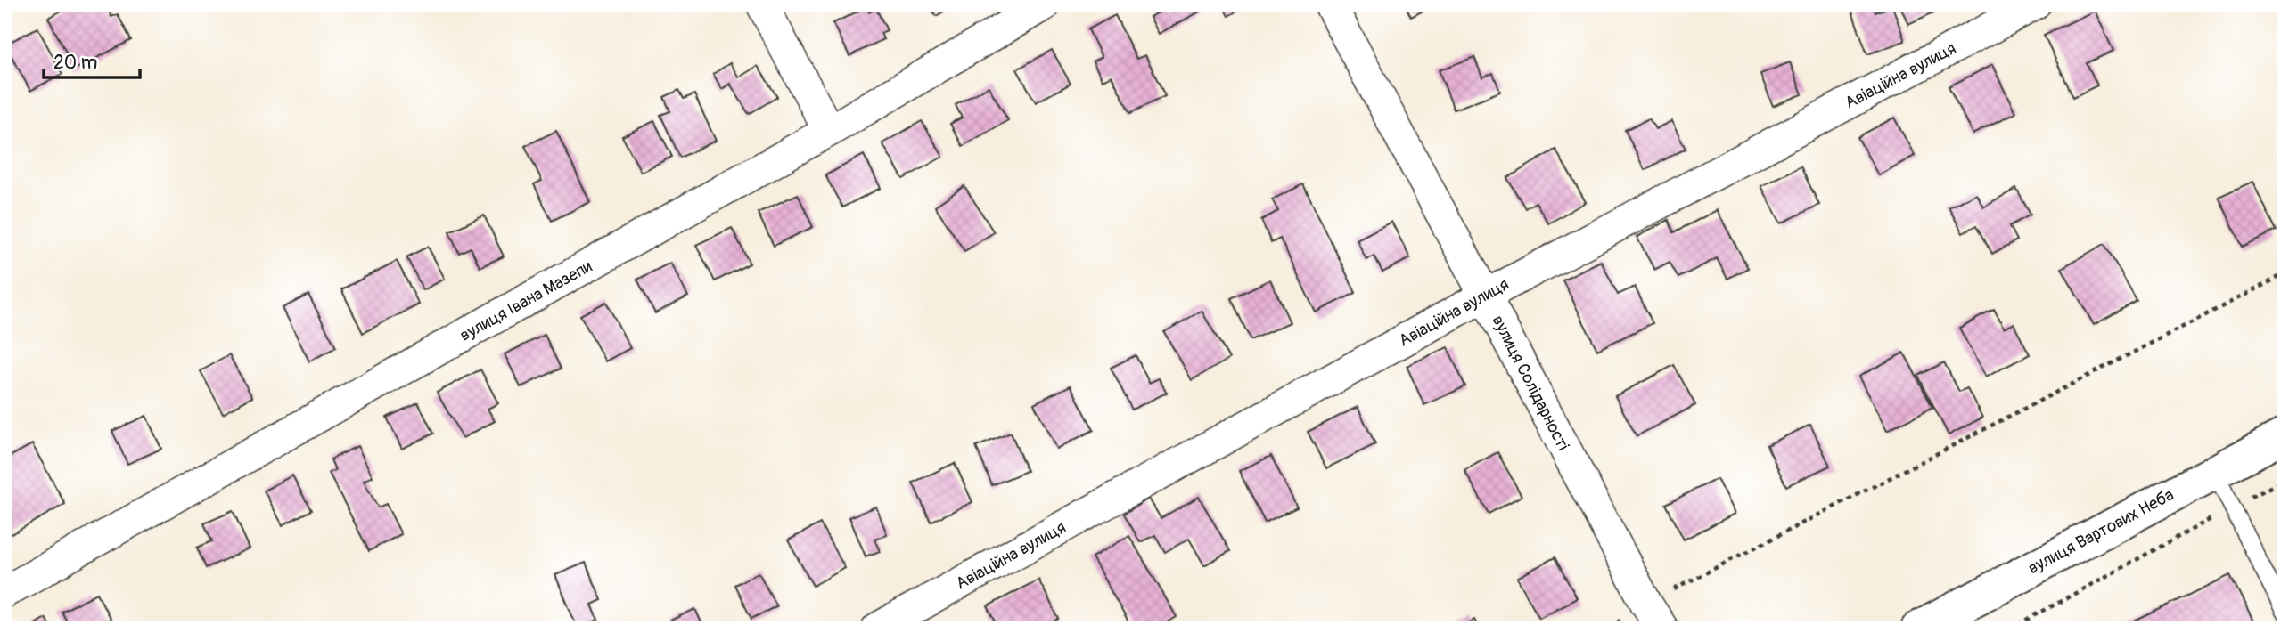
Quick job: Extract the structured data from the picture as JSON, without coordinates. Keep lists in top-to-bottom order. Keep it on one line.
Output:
{"streets":{"street":["Авіаційна вулиця","вулиця Івана Мазепи","вулиця Солідарності","вулиця Вартових Неба"]},"crossings":[["Авіаційна вулиця","вулиця Солідарності"]],"scale_bar":"20 m"}
